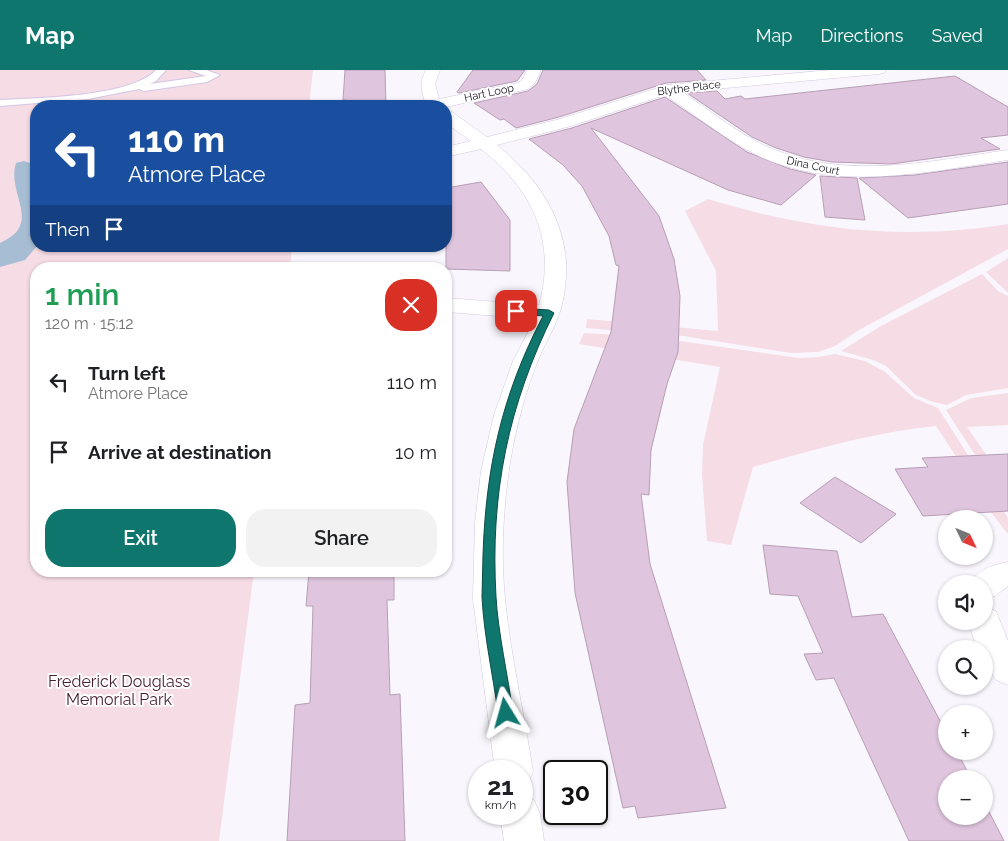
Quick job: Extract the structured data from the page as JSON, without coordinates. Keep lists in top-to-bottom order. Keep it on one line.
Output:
{"streets":{"street":["Blythe Place","Hart Loop","Dina Court"]},"crossings":[["Blythe Place","Dina Court"]],"parks":["Frederick Douglass Memorial Park"],"north":"bottom right","page":{"header":"Map","nav":["Map","Directions","Saved"],"turn":["110 m","Atmore Place"],"then":"Then","heading":["1 min","120 m · 15:12"],"list":[{"name":"Turn left","note":"Atmore Place","value":"110 m"},{"name":"Arrive at destination","value":"10 m"}],"buttons":["Exit","Share"],"map_buttons":["+","−"],"speed":"21 km/h","limit":"30"}}
